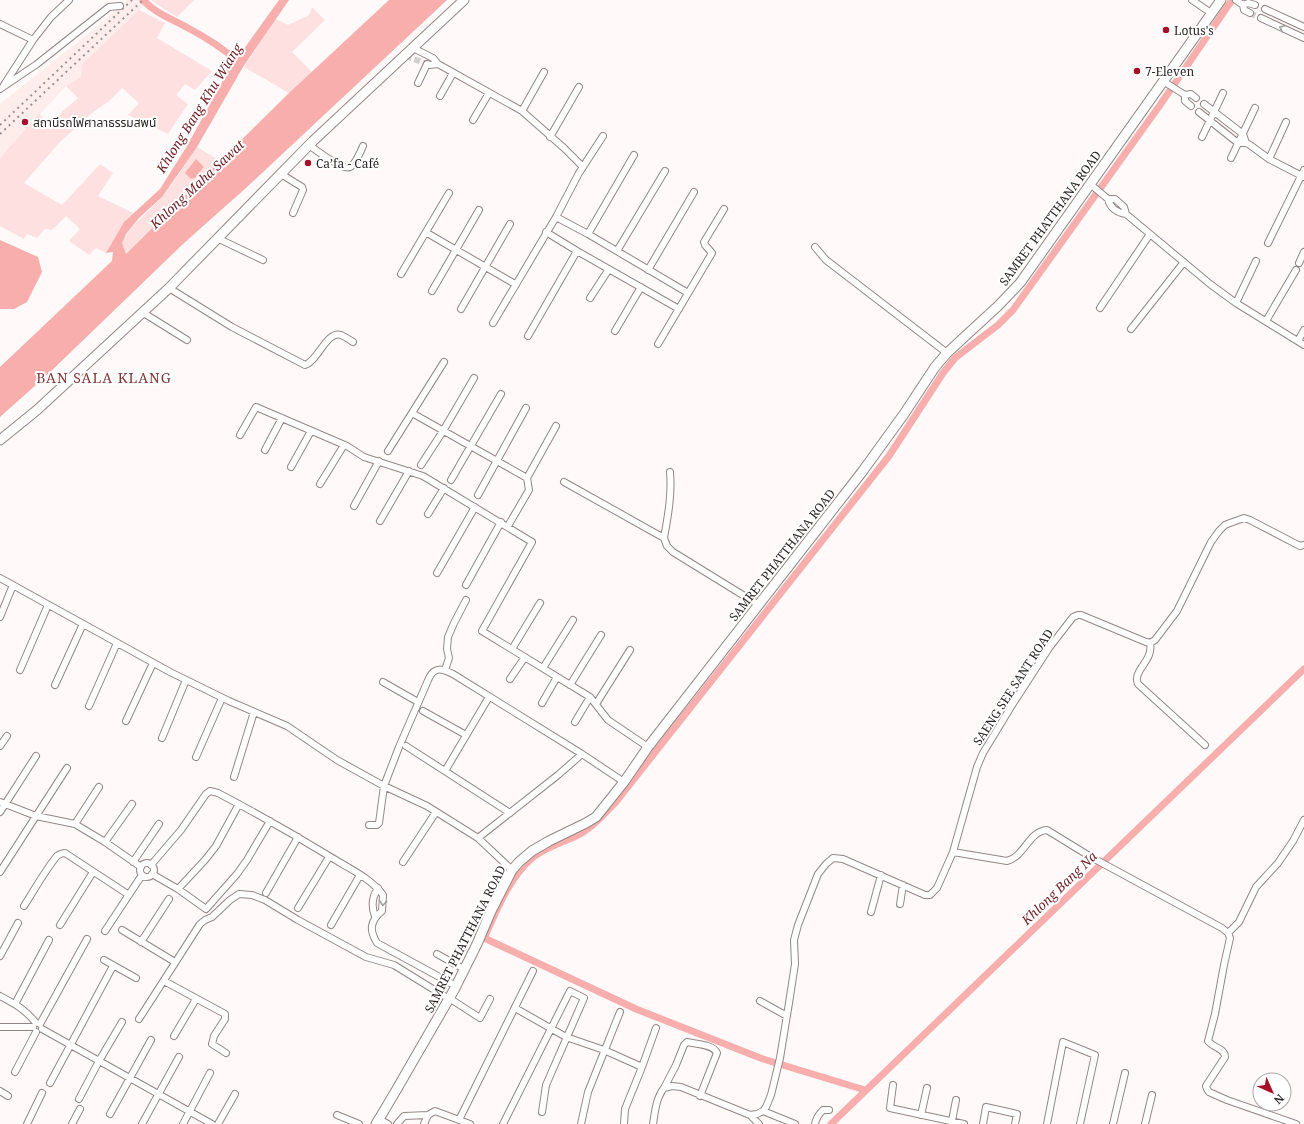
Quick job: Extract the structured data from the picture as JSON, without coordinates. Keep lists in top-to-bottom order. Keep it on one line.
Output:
{"streets":{"street":["SAMRET PHATTHANA ROAD","SAENG SEE SANT ROAD"]},"districts":["BAN SALA KLANG"],"water":["Khlong Bang Khu Wiang","Khlong Maha Sawat","Khlong Bang Na"],"places":["Lotus's","7-Eleven","สถานีรถไฟศาลาธรรมสพน์","Ca’fa - Café"],"north":"bottom right"}
